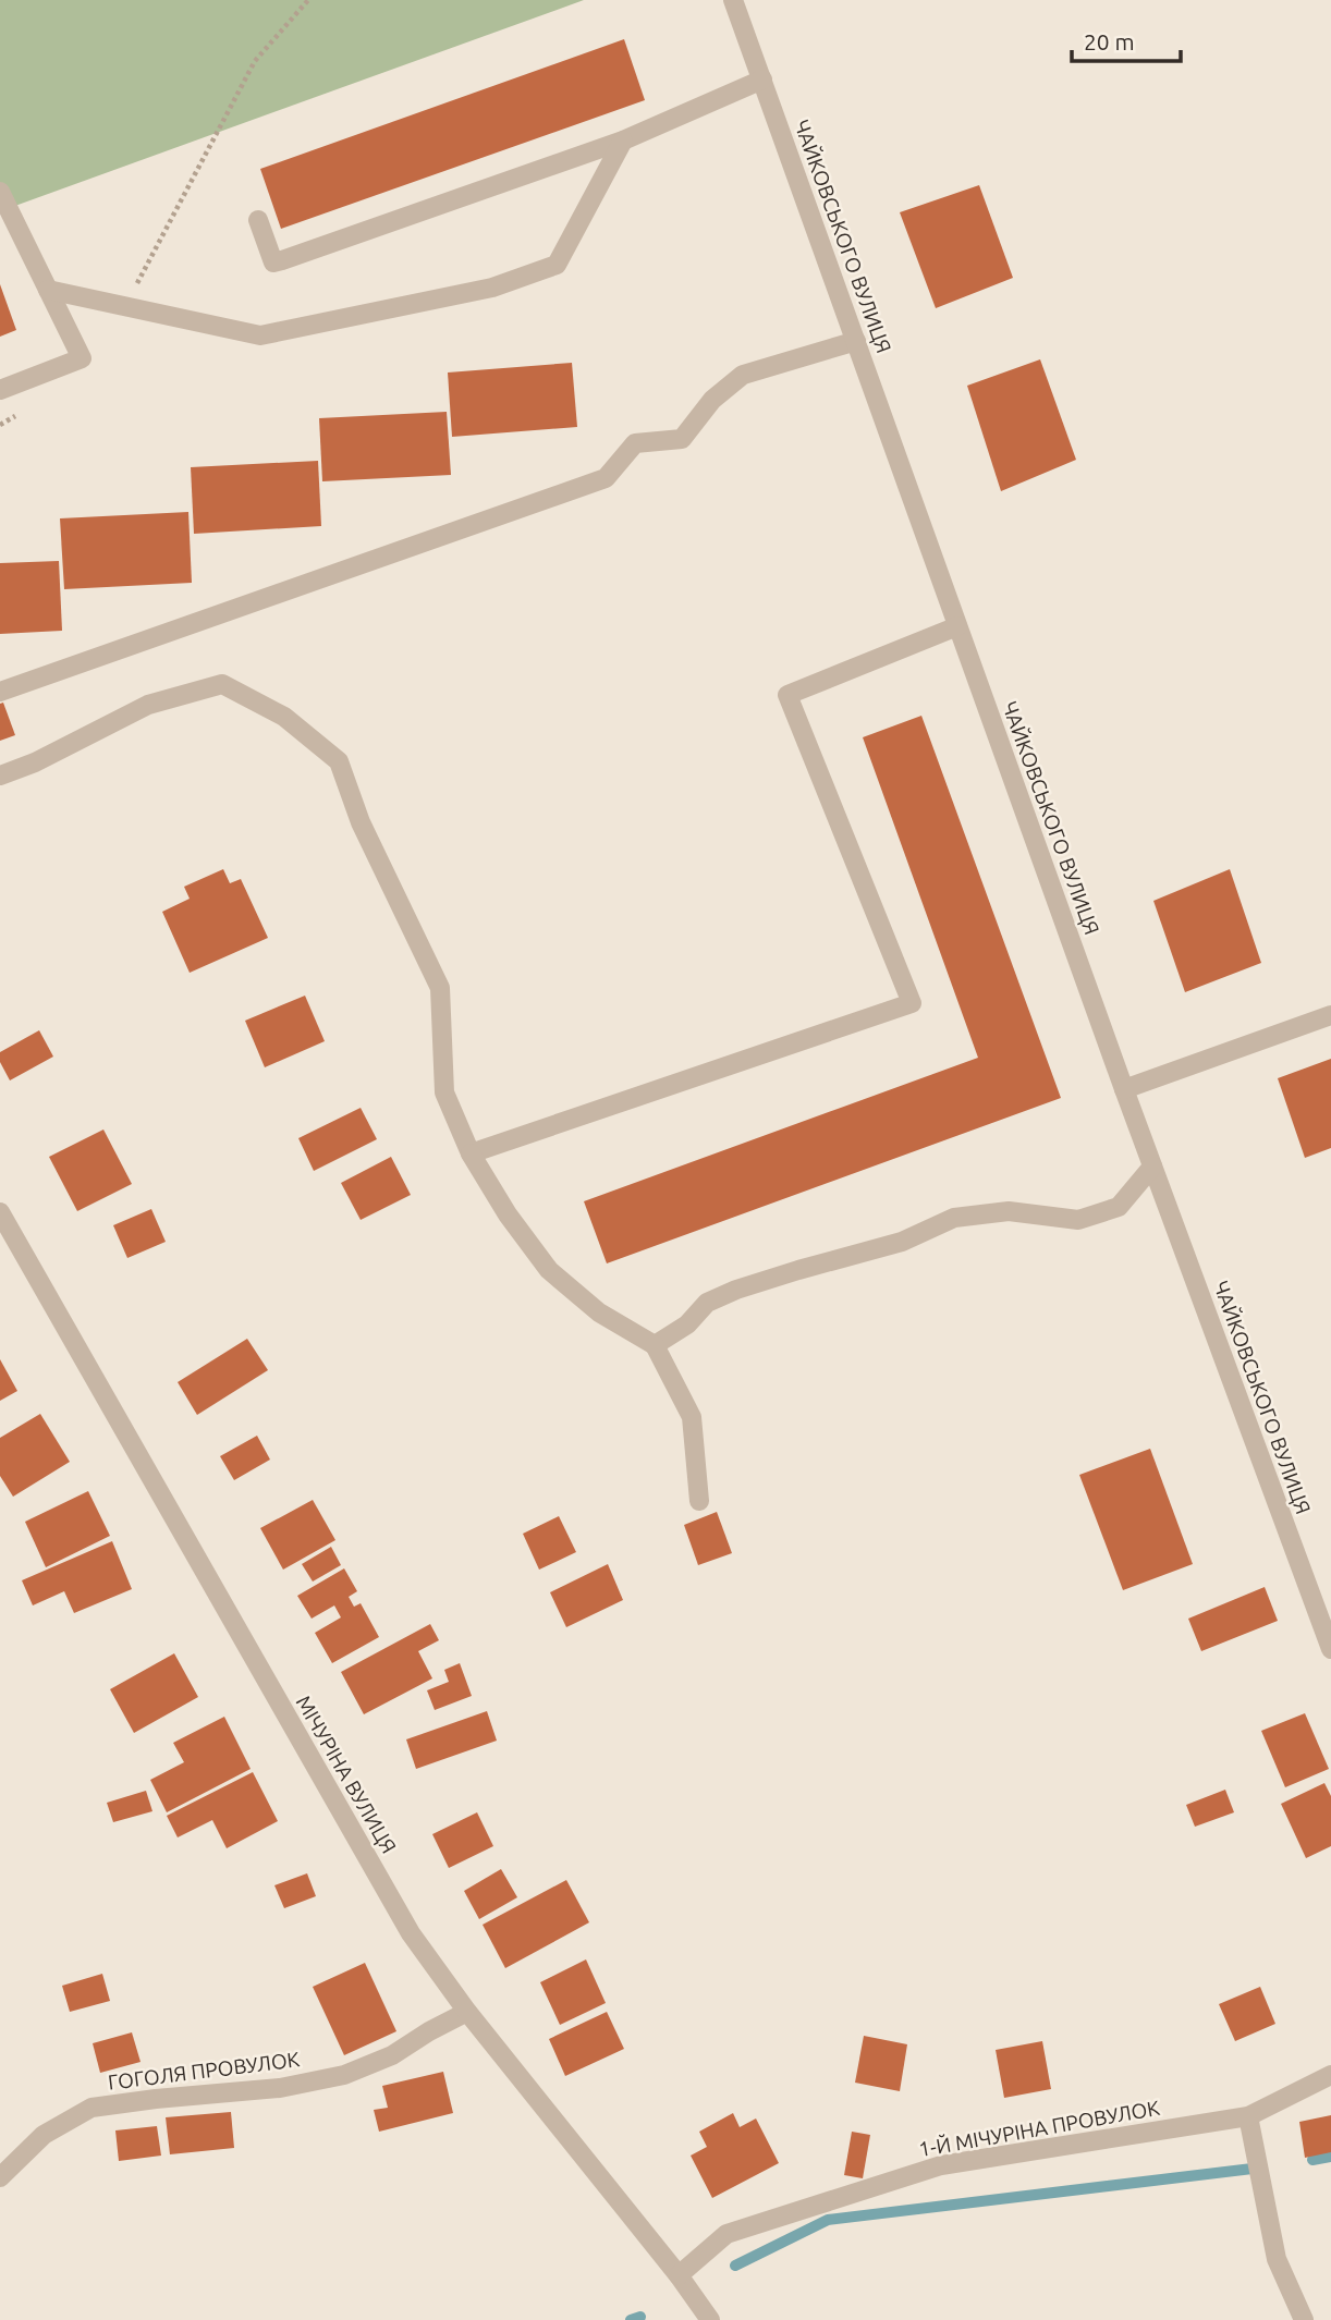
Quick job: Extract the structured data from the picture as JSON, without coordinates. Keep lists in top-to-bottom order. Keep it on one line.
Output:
{"streets":{"street":["ЧАЙКОВСЬКОГО ВУЛИЦЯ","МІЧУРІНА ВУЛИЦЯ","ГОГОЛЯ ПРОВУЛОК","1-Й МІЧУРІНА ПРОВУЛОК"]},"crossings":[["МІЧУРІНА ВУЛИЦЯ","ГОГОЛЯ ПРОВУЛОК"],["МІЧУРІНА ВУЛИЦЯ","1-Й МІЧУРІНА ПРОВУЛОК"]],"scale_bar":"20 m"}
